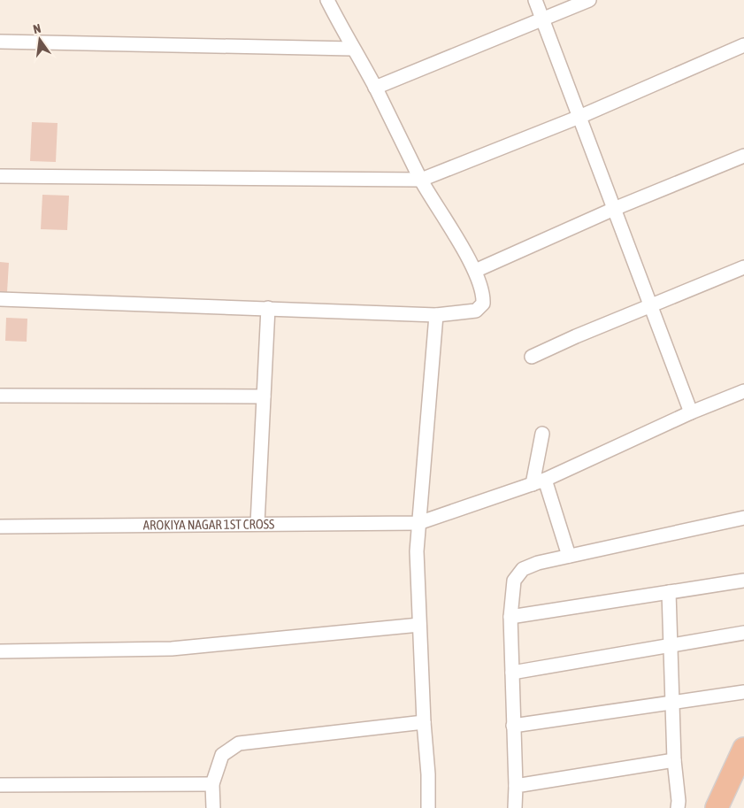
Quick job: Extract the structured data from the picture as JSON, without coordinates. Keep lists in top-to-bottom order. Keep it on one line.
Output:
{"streets":{"street":["AROKIYA NAGAR 1ST CROSS"]},"north":"top"}
